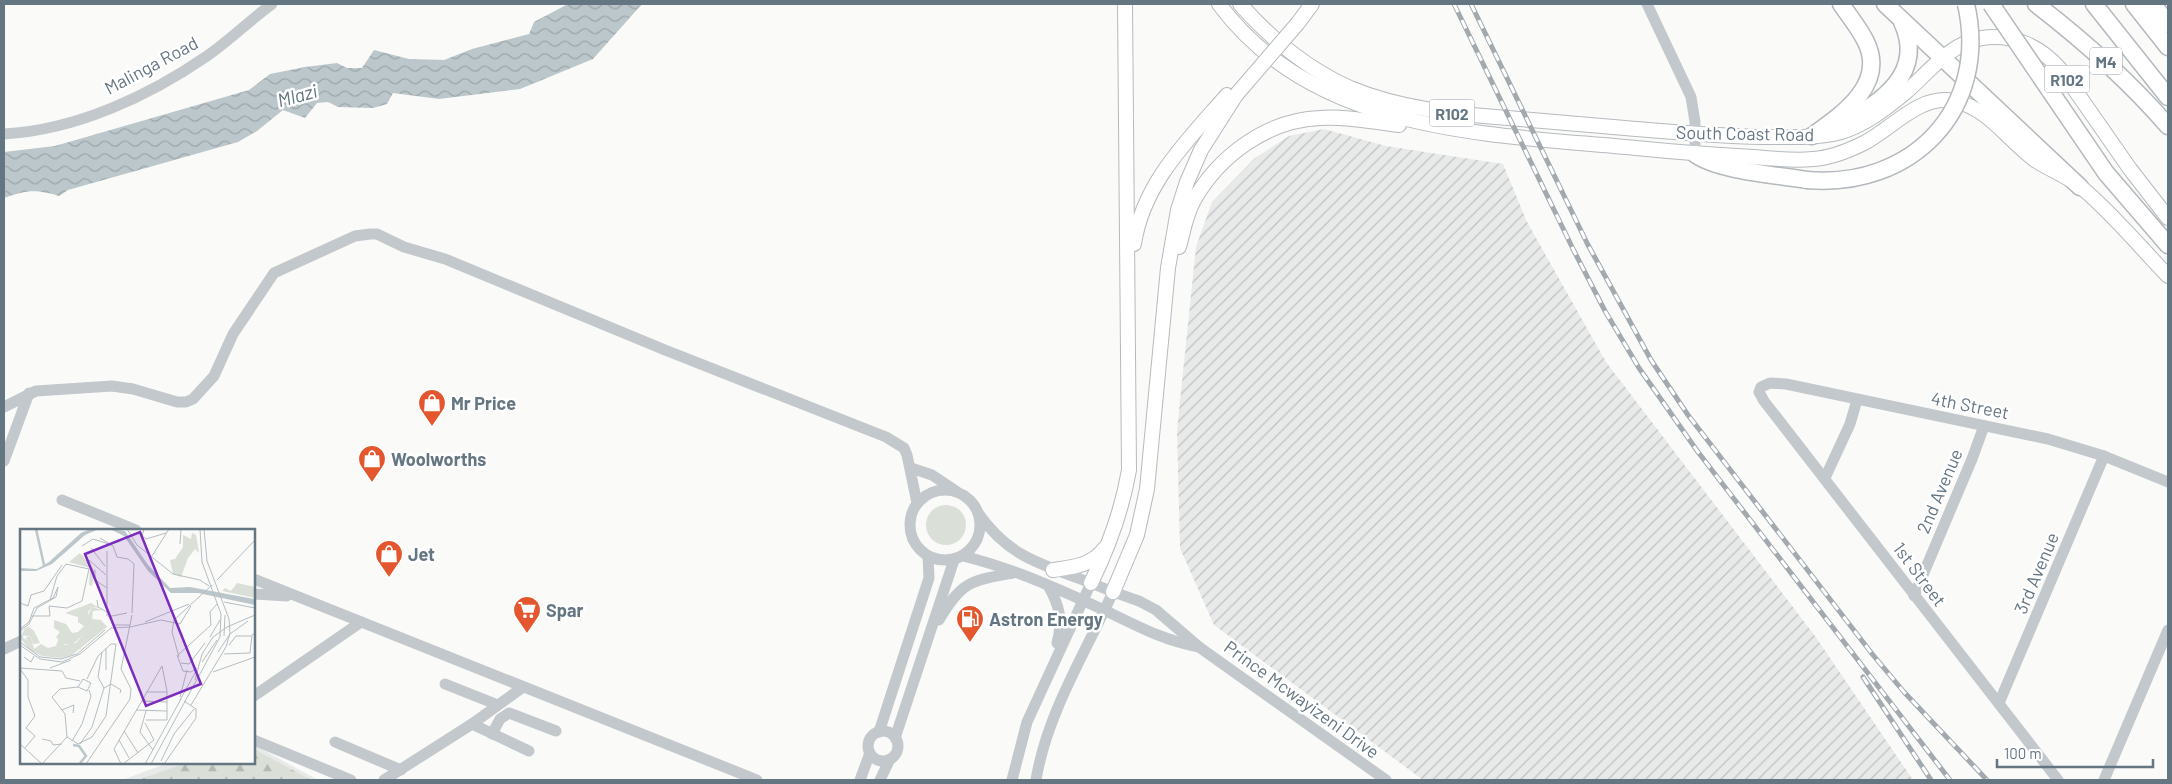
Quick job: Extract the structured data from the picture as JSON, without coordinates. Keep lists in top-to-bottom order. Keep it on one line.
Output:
{"streets":{"highway":["M4"],"main road":["R102","South Coast Road"],"street":["Malinga Road","4th Street","2nd Avenue","3rd Avenue","1st Street","Prince Mcwayizeni Drive"]},"crossings":[["4th Street","2nd Avenue"],["4th Street","3rd Avenue"],["4th Street","1st Street"],["2nd Avenue","1st Street"],["3rd Avenue","1st Street"]],"water":["Mlazi"],"places":{"shop":["Mr Price","Woolworths","Jet"],"supermarket":["Spar"],"fuel station":["Astron Energy"]},"scale_bar":"100 m"}
